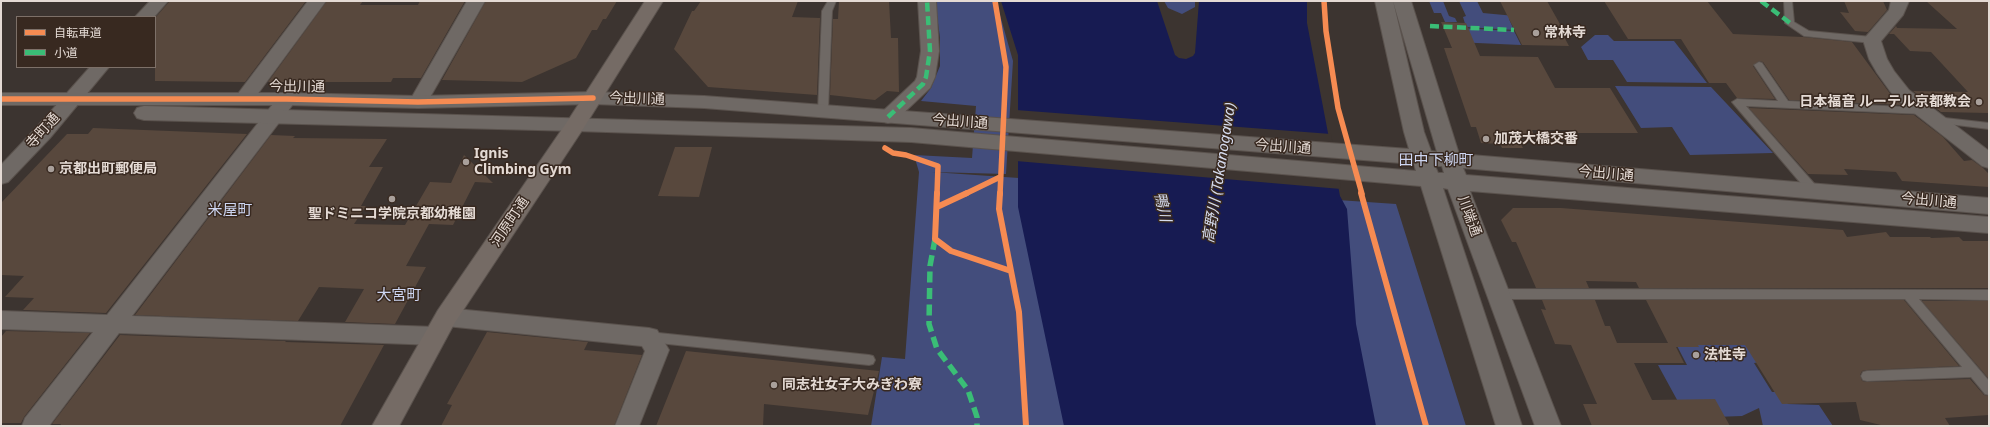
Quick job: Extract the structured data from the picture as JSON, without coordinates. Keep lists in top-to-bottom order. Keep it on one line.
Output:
{"streets":{"main road":["今出川通","川端通","河原町通"],"street":["寺町通"]},"crossings":[["今出川通","寺町通"],["今出川通","川端通"],["今出川通","河原町通"]],"districts":["田中下柳町","米屋町","大宮町"],"water":["高野川 (Takanogawa)","鴨川"],"places":["常林寺","日本福音 ルーテル京都教会","加茂大橋交番","Ignis Climbing Gym","京都出町郵便局","聖ドミニコ学院京都幼稚園","法性寺","同志社女子大みぎわ寮"],"legend":["自転車道","小道"]}
